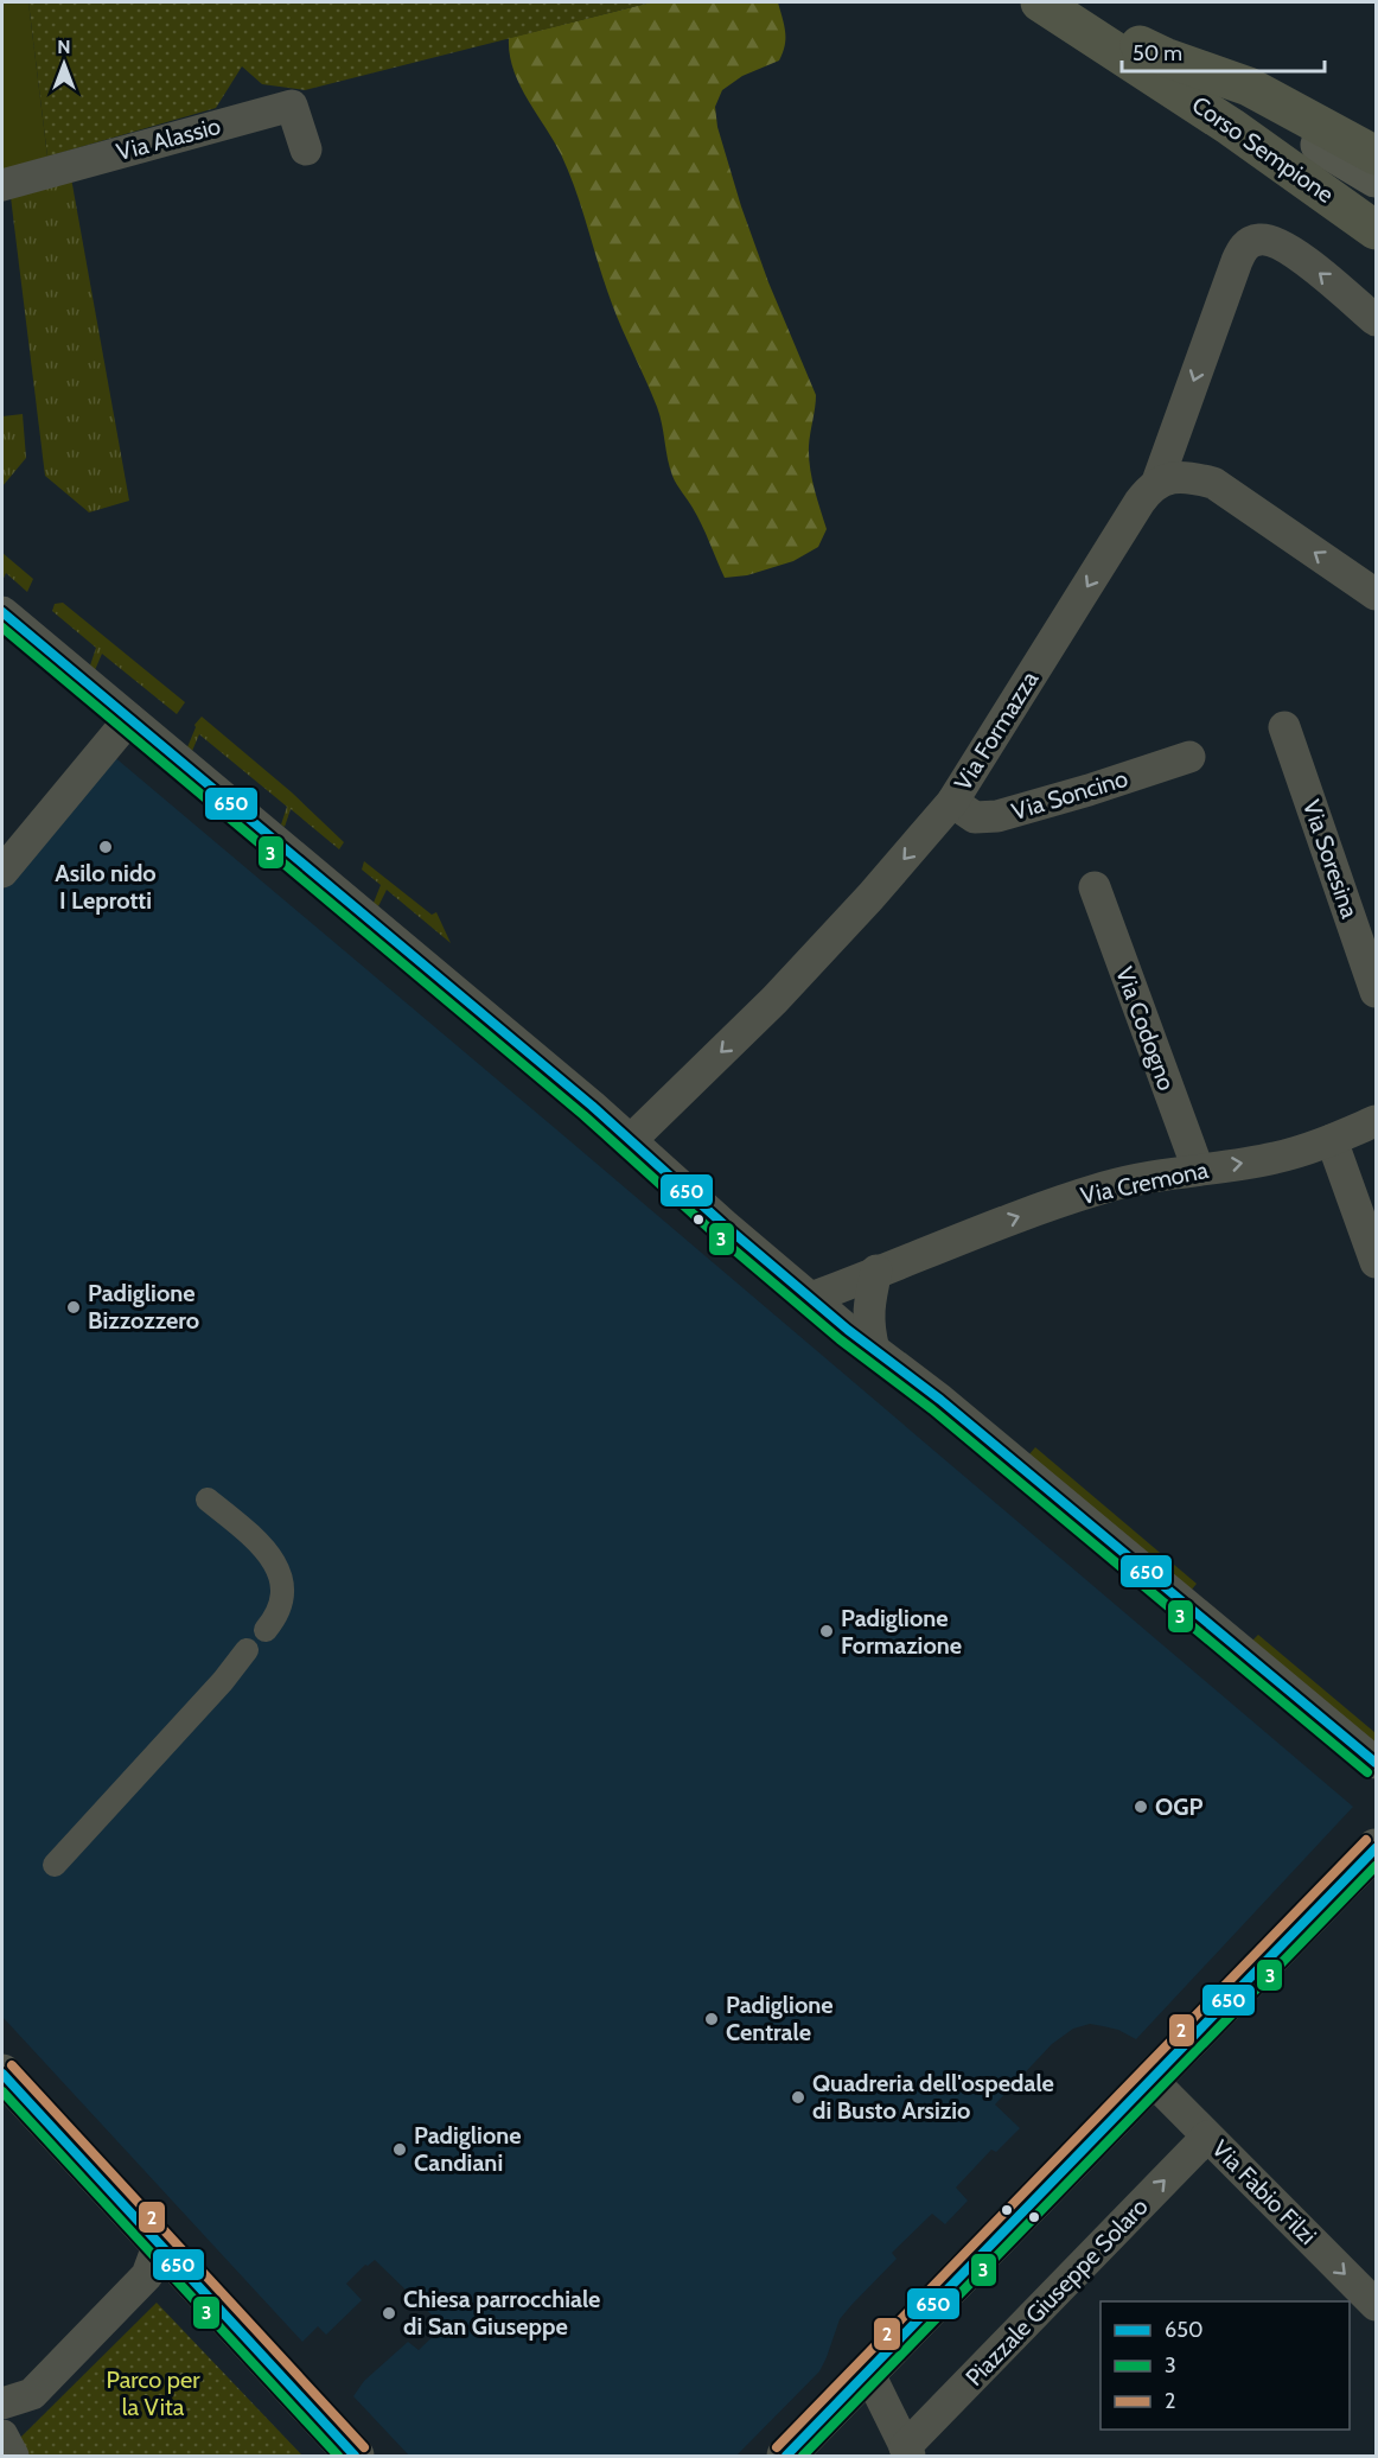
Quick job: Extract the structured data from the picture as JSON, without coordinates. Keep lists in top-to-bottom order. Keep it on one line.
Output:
{"streets":{"main road":["Corso Sempione"],"street":["Via Alassio","Via Formazza","Via Soncino","Via Soresina","Via Codogno","Via Cremona","Via Fabio Filzi","Piazzale Giuseppe Solaro"]},"crossings":[["Via Formazza","Via Soncino"],["Via Codogno","Via Cremona"],["Via Fabio Filzi","Piazzale Giuseppe Solaro"]],"one_way":["Via Formazza","Via Cremona","Via Fabio Filzi"],"parks":["Parco per la Vita"],"places":["Asilo nido I Leprotti","Padiglione Bizzozzero","Padiglione Formazione","OGP","Padiglione Centrale","Quadreria dell'ospedale di Busto Arsizio","Padiglione Candiani","Chiesa parrocchiale di San Giuseppe"],"lines":["transit line 650","transit line 3","transit line 2"],"legend":["650","3","2"],"scale_bar":"50 m","north":"top"}
